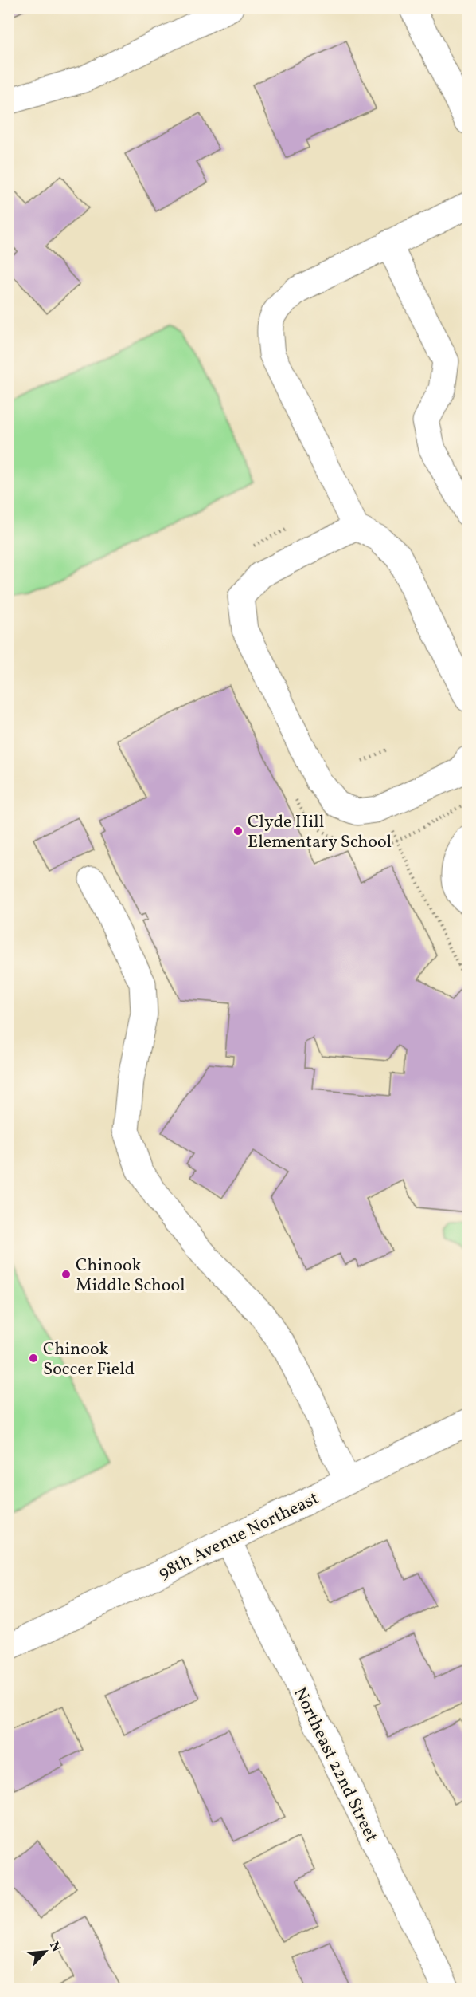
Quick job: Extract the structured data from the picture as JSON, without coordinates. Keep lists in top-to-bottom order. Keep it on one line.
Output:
{"streets":{"street":["98th Avenue Northeast","Northeast 22nd Street"]},"crossings":[["98th Avenue Northeast","Northeast 22nd Street"]],"places":["Clyde Hill Elementary School","Chinook Middle School","Chinook Soccer Field"],"north":"top right"}
